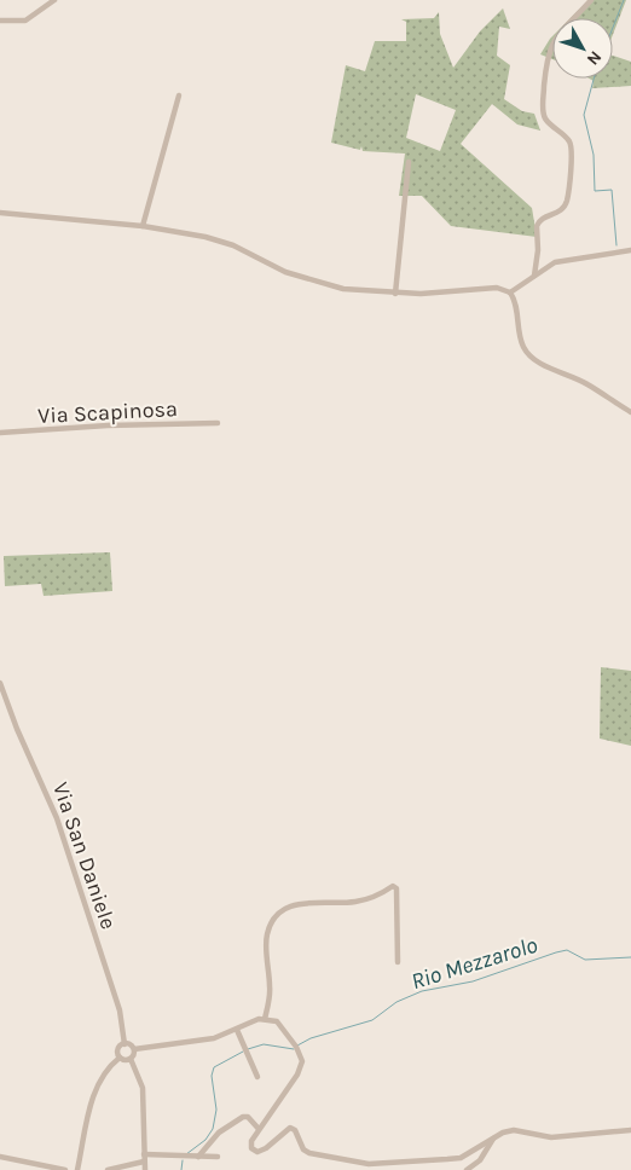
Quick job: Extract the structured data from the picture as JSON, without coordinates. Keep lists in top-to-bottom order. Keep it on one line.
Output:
{"streets":{"street":["Via Scapinosa","Via San Daniele"]},"water":["Rio Mezzarolo"],"north":"bottom right"}
